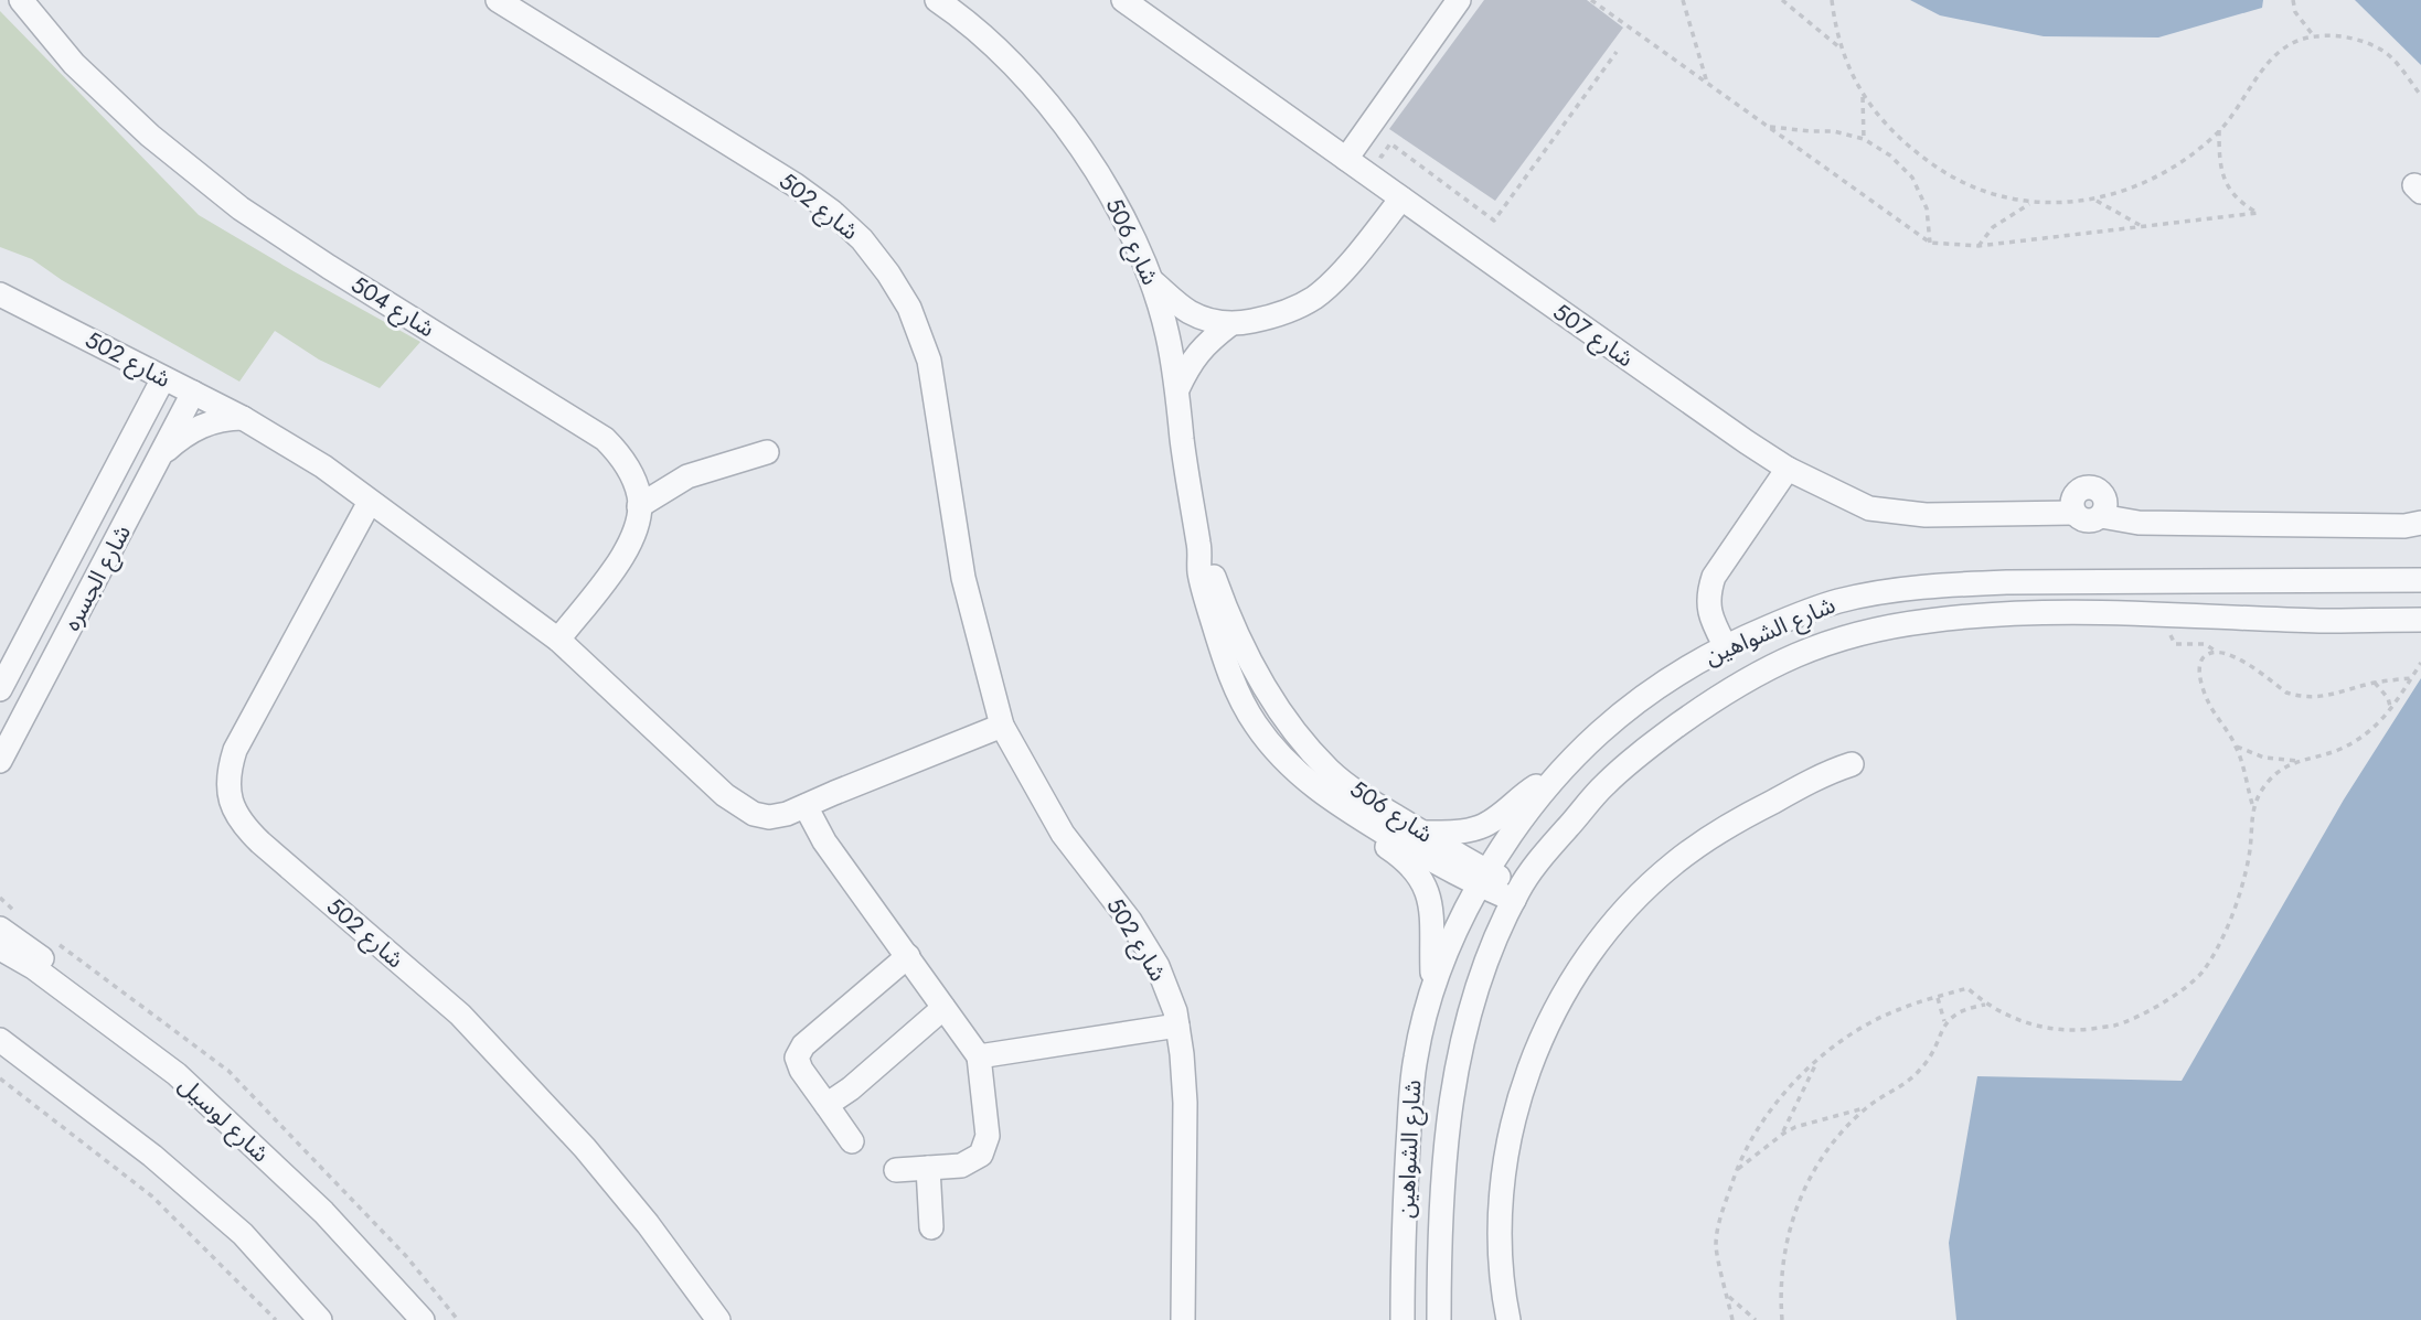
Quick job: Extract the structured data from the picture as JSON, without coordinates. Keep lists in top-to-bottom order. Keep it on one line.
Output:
{"streets":{"street":["شارع 502","شارع 506","شارع 504","شارع 507","شارع الجسره","شارع الشواهين","شارع لوسيل"]},"crossings":[["شارع 502","شارع الجسره"],["شارع 506","شارع الشواهين"]]}
